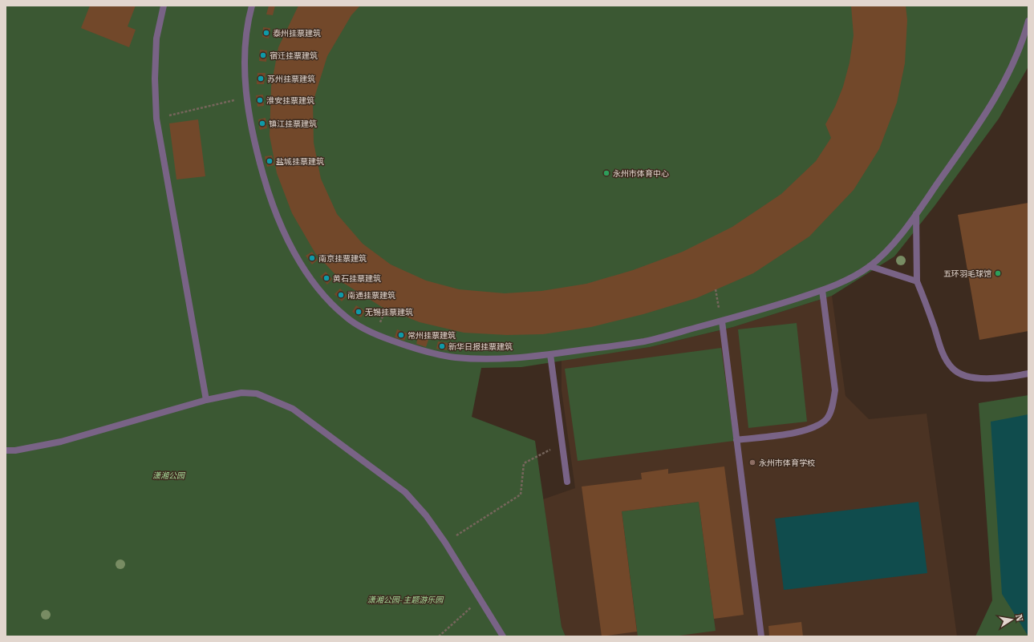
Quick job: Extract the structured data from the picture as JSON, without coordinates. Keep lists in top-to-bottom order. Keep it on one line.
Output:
{"parks":["潇湘公园","潇湘公园-主题游乐园"],"places":["泰州挂票建筑","宿迁挂票建筑","苏州挂票建筑","淮安挂票建筑","镇江挂票建筑","盐城挂票建筑","永州市体育中心","南京挂票建筑","五环羽毛球馆","黄石挂票建筑","南通挂票建筑","无锡挂票建筑","常州挂票建筑","新华日报挂票建筑","永州市体育学校"],"north":"right"}
